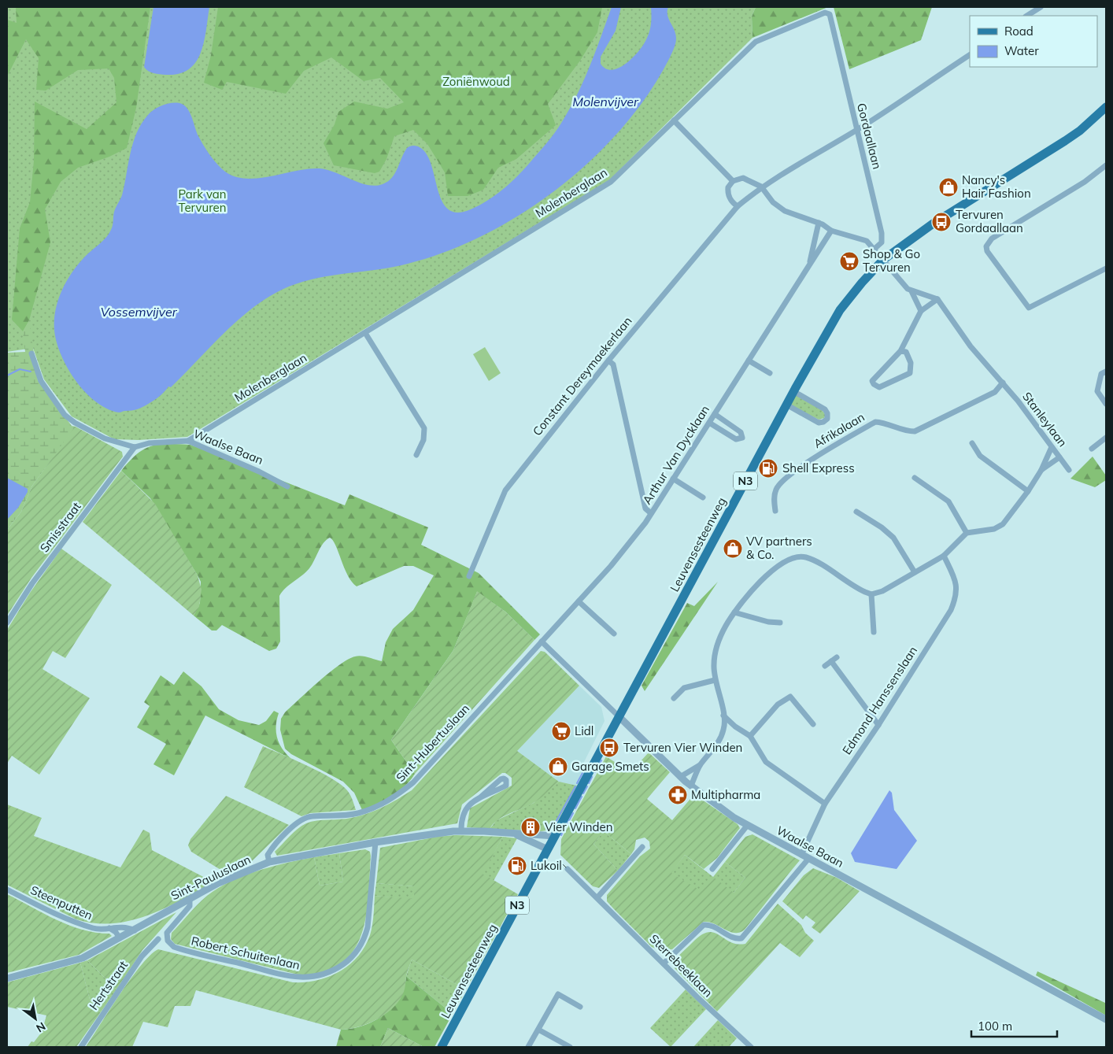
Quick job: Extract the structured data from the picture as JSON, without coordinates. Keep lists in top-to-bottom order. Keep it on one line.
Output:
{"streets":{"main road":["N3","Leuvensesteenweg"],"street":["Gordaallaan","Molenberglaan","Constant Dereymaekerlaan","Stanleylaan","Afrikalaan","Waalse Baan","Arthur Van Dycklaan","Smisstraat","Edmond Hanssenslaan","Sint-Hubertuslaan","Sint-Pauluslaan","Steenputten","Robert Schuitenlaan","Sterrebeeklaan","Hertstraat"]},"crossings":[["Gordaallaan","Molenberglaan"],["Gordaallaan","Constant Dereymaekerlaan"],["Molenberglaan","Waalse Baan"],["Stanleylaan","Afrikalaan"],["Waalse Baan","Arthur Van Dycklaan"],["Waalse Baan","Smisstraat"],["Waalse Baan","Leuvensesteenweg"],["Waalse Baan","Edmond Hanssenslaan"],["Waalse Baan","Sint-Hubertuslaan"],["Arthur Van Dycklaan","Sint-Hubertuslaan"],["Leuvensesteenweg","Sint-Pauluslaan"],["Sint-Hubertuslaan","Sint-Pauluslaan"],["Sint-Pauluslaan","Steenputten"],["Sint-Pauluslaan","Robert Schuitenlaan"]],"water":["Molenvijver","Vossemvijver"],"parks":["Zoniënwoud","Park van Tervuren"],"places":{"shop":["Nancy's Hair Fashion","VV partners & Co.","Garage Smets"],"bus stop":["Tervuren Gordaallaan","Tervuren Vier Winden"],"supermarket":["Shop & Go Tervuren","Lidl"],"fuel station":["Shell Express","Lukoil"],"pharmacy":["Multipharma"],"building":["Vier Winden"]},"legend":["Road","Water"],"scale_bar":"100 m","north":"bottom right"}
